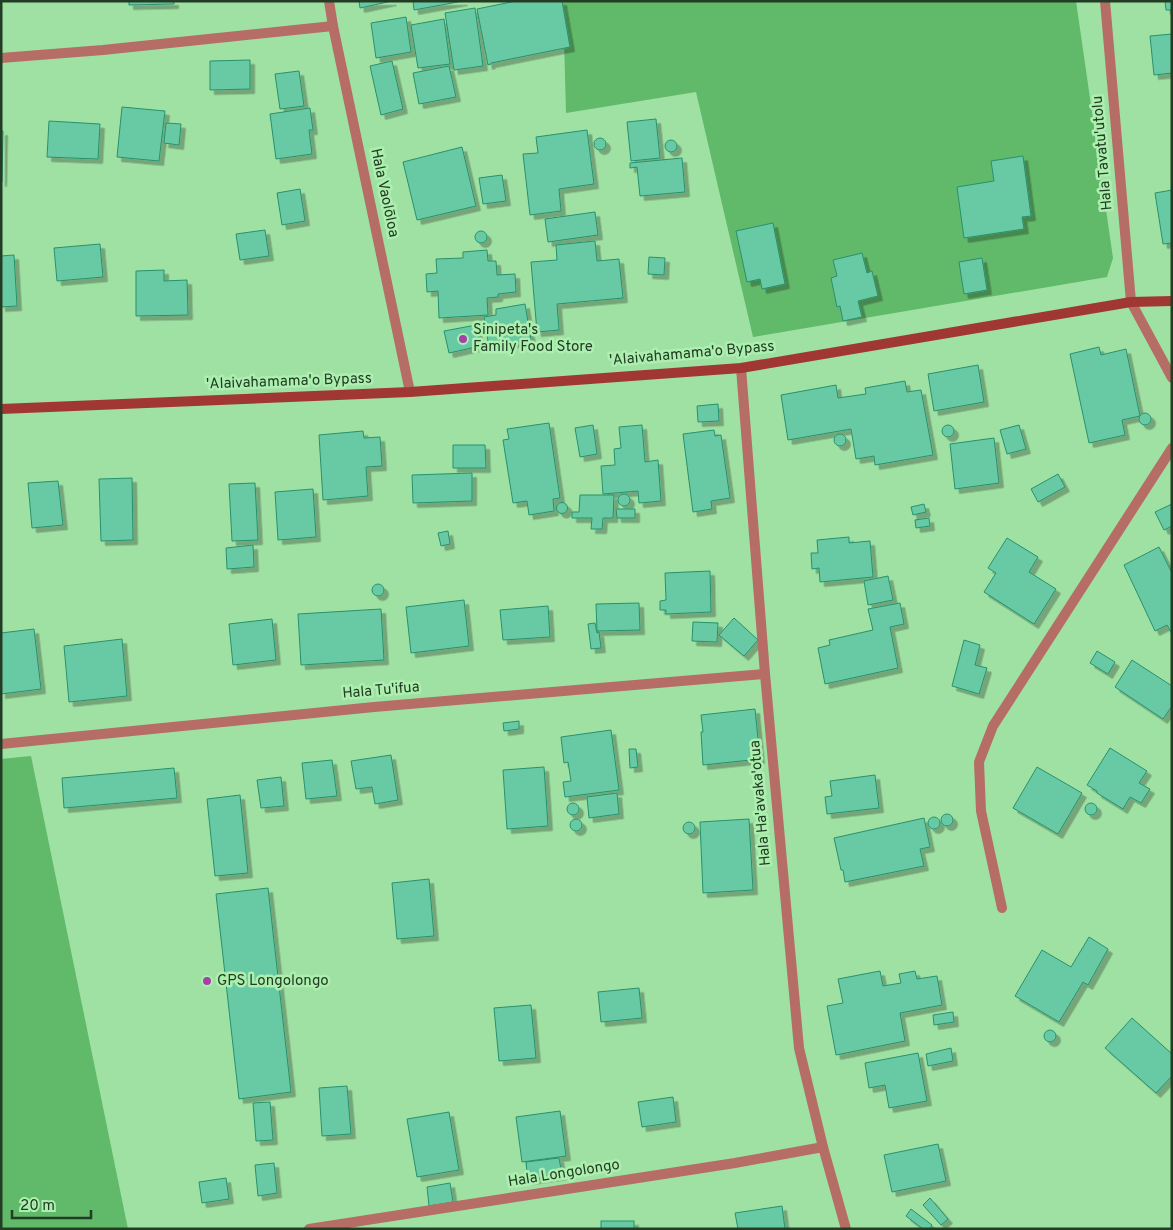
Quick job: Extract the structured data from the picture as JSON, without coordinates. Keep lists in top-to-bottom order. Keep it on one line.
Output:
{"streets":{"main road":["'Alaivahamama'o Bypass"],"street":["Hala Tavatu'utolu","Hala Vaolōloa","Hala Tu'ifua","Hala Ha'avaka'otua","Hala Longolongo"]},"crossings":[["Hala Tavatu'utolu","'Alaivahamama'o Bypass"],["Hala Vaolōloa","'Alaivahamama'o Bypass"],["'Alaivahamama'o Bypass","Hala Ha'avaka'otua"],["Hala Tu'ifua","Hala Ha'avaka'otua"],["Hala Ha'avaka'otua","Hala Longolongo"]],"places":["Sinipeta's Family Food Store","GPS Longolongo"],"scale_bar":"20 m"}
